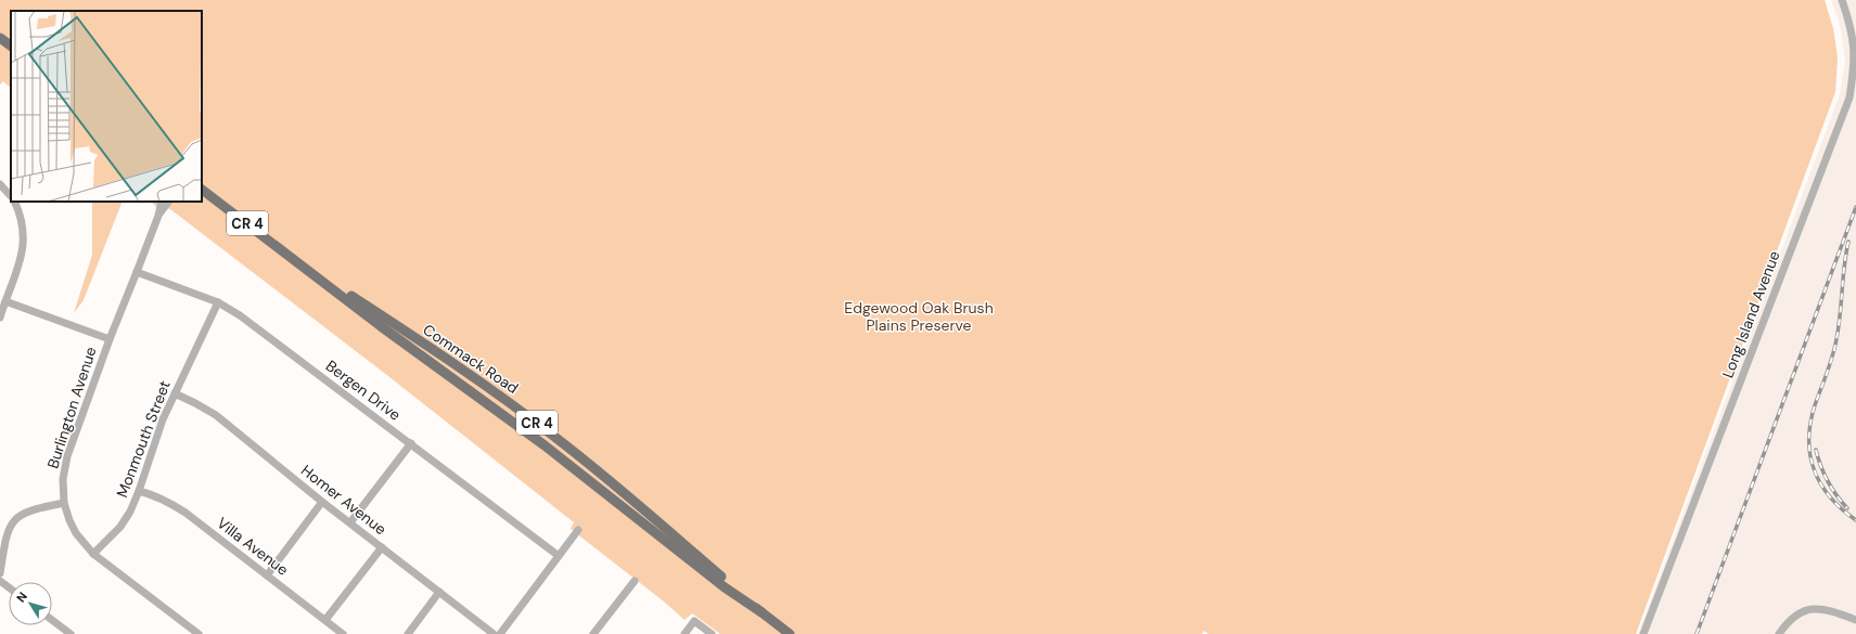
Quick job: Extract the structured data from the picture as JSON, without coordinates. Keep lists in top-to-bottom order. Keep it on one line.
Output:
{"streets":{"main road":["CR 4","Commack Road"],"street":["Long Island Avenue","Bergen Drive","Burlington Avenue","Monmouth Street","Homer Avenue","Villa Avenue"]},"crossings":[["Bergen Drive","Burlington Avenue"],["Bergen Drive","Monmouth Street"],["Burlington Avenue","Monmouth Street"],["Monmouth Street","Homer Avenue"],["Monmouth Street","Villa Avenue"]],"parks":["Edgewood Oak Brush Plains Preserve"],"north":"top left"}
